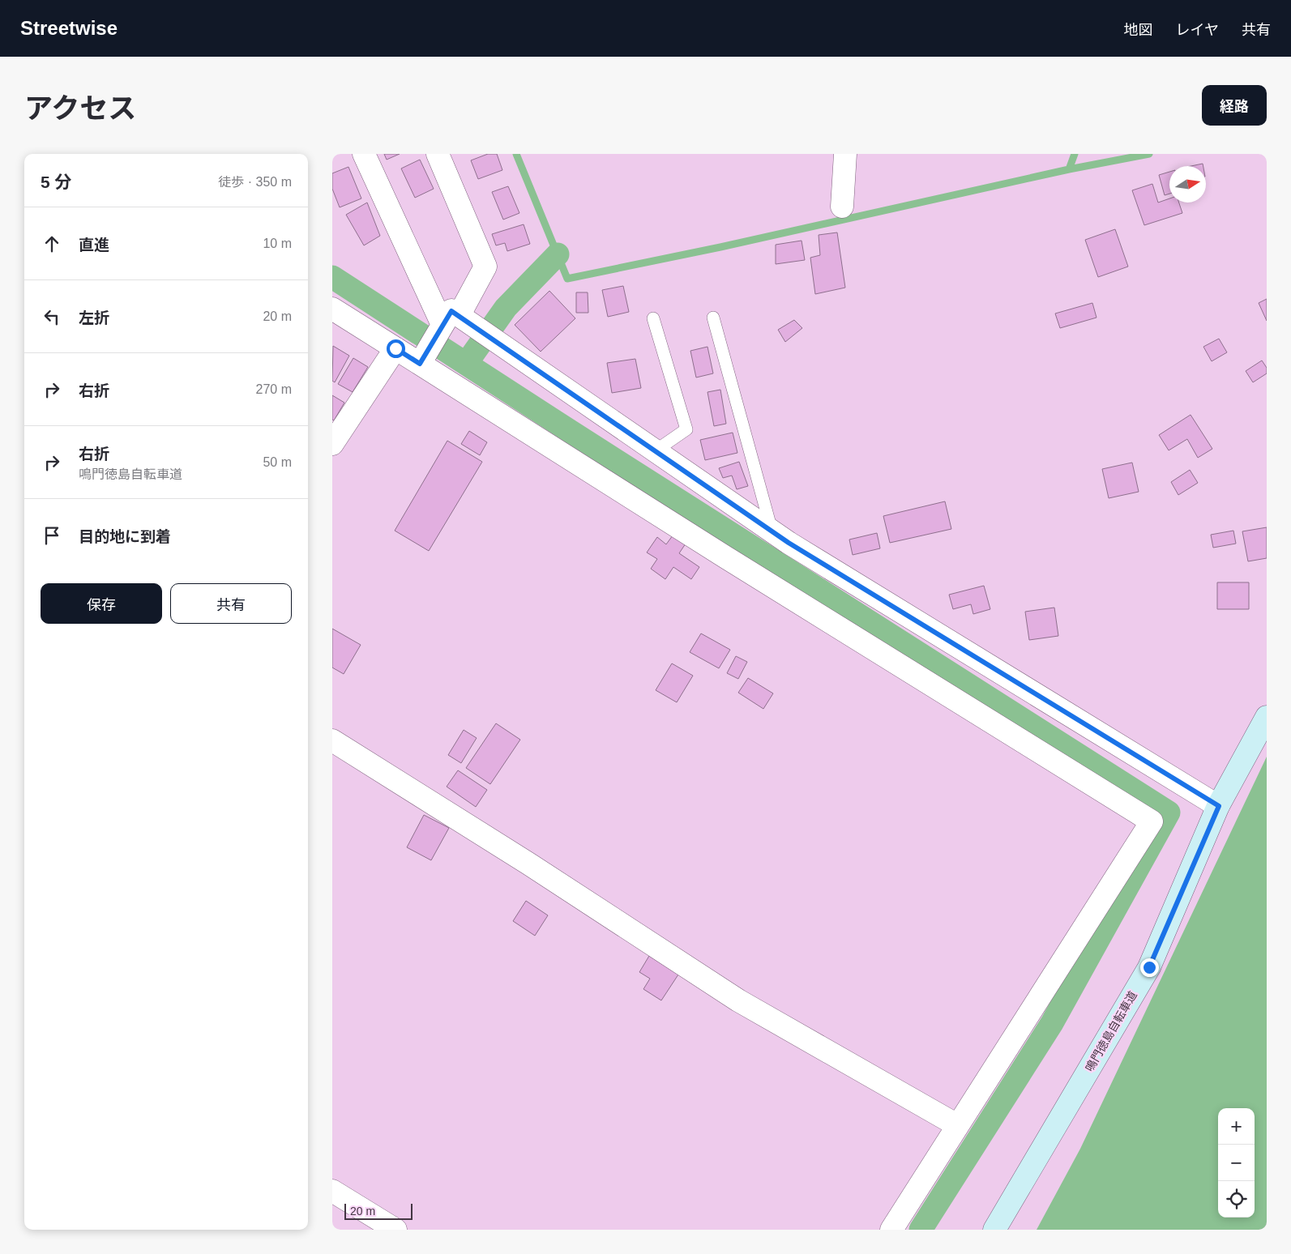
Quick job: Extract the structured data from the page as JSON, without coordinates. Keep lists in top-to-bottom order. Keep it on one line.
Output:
{"streets":{"main road":["鳴門徳島自転車道"]},"scale_bar":"20 m","north":"right","page":{"header":"Streetwise","nav":["地図","レイヤ","共有"],"title":"アクセス","buttons":["経路",["保存","共有"]],"heading":["5 分","徒歩 · 350 m"],"list":[["直進","10 m"],["左折","20 m"],["右折","270 m"],["右折","鳴門徳島自転車道","50 m"],"目的地に到着"],"map_buttons":["+","−"],"scale":"20 m"}}
